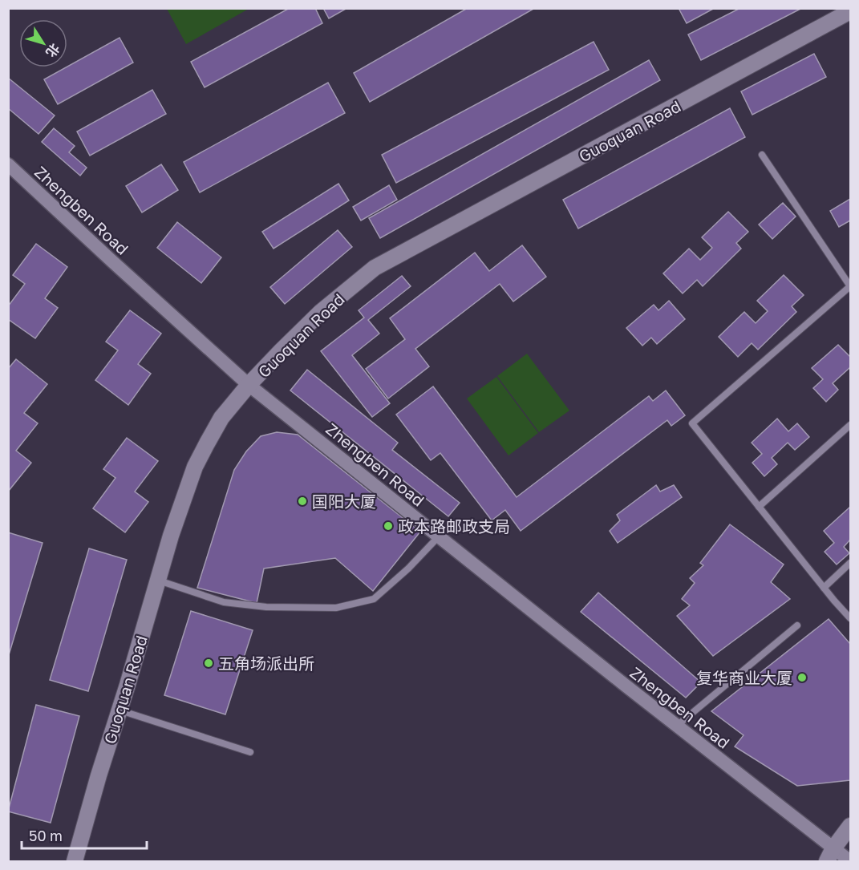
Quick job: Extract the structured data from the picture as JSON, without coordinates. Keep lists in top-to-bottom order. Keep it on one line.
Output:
{"streets":{"street":["Guoquan Road","Zhengben Road"]},"crossings":[["Guoquan Road","Zhengben Road"]],"places":["国阳大厦","政本路邮政支局","五角场派出所","复华商业大厦"],"scale_bar":"50 m","north":"bottom right"}
